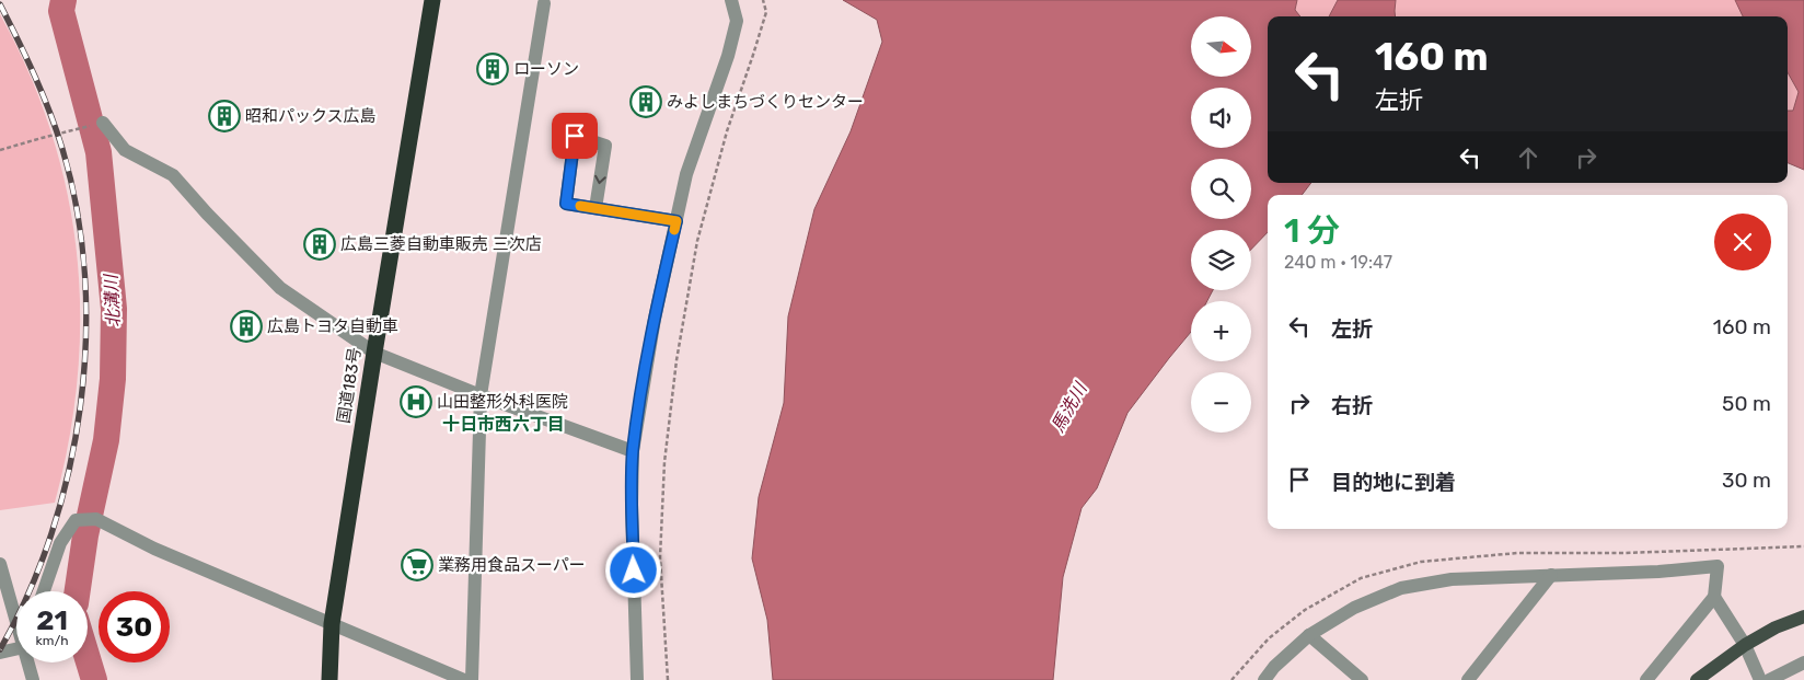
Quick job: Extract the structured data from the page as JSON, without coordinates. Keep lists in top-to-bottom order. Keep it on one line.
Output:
{"streets":{"highway":["国道183号"]},"districts":["十日市西六丁目"],"water":["北溝川","馬洗川"],"places":{"building":["ローソン","みよしまちづくりセンター","昭和パックス広島","広島三菱自動車販売 三次店","広島トヨタ自動車"],"hospital":["山田整形外科医院"],"supermarket":["業務用食品スーパー"]},"north":"right","page":{"map_buttons":["+","−"],"turn":["160 m","左折"],"heading":["1 分","240 m · 19:47"],"list":[{"name":"左折","value":"160 m"},{"name":"右折","value":"50 m"},{"name":"目的地に到着","value":"30 m"}],"speed":"21 km/h","limit":"30"}}
